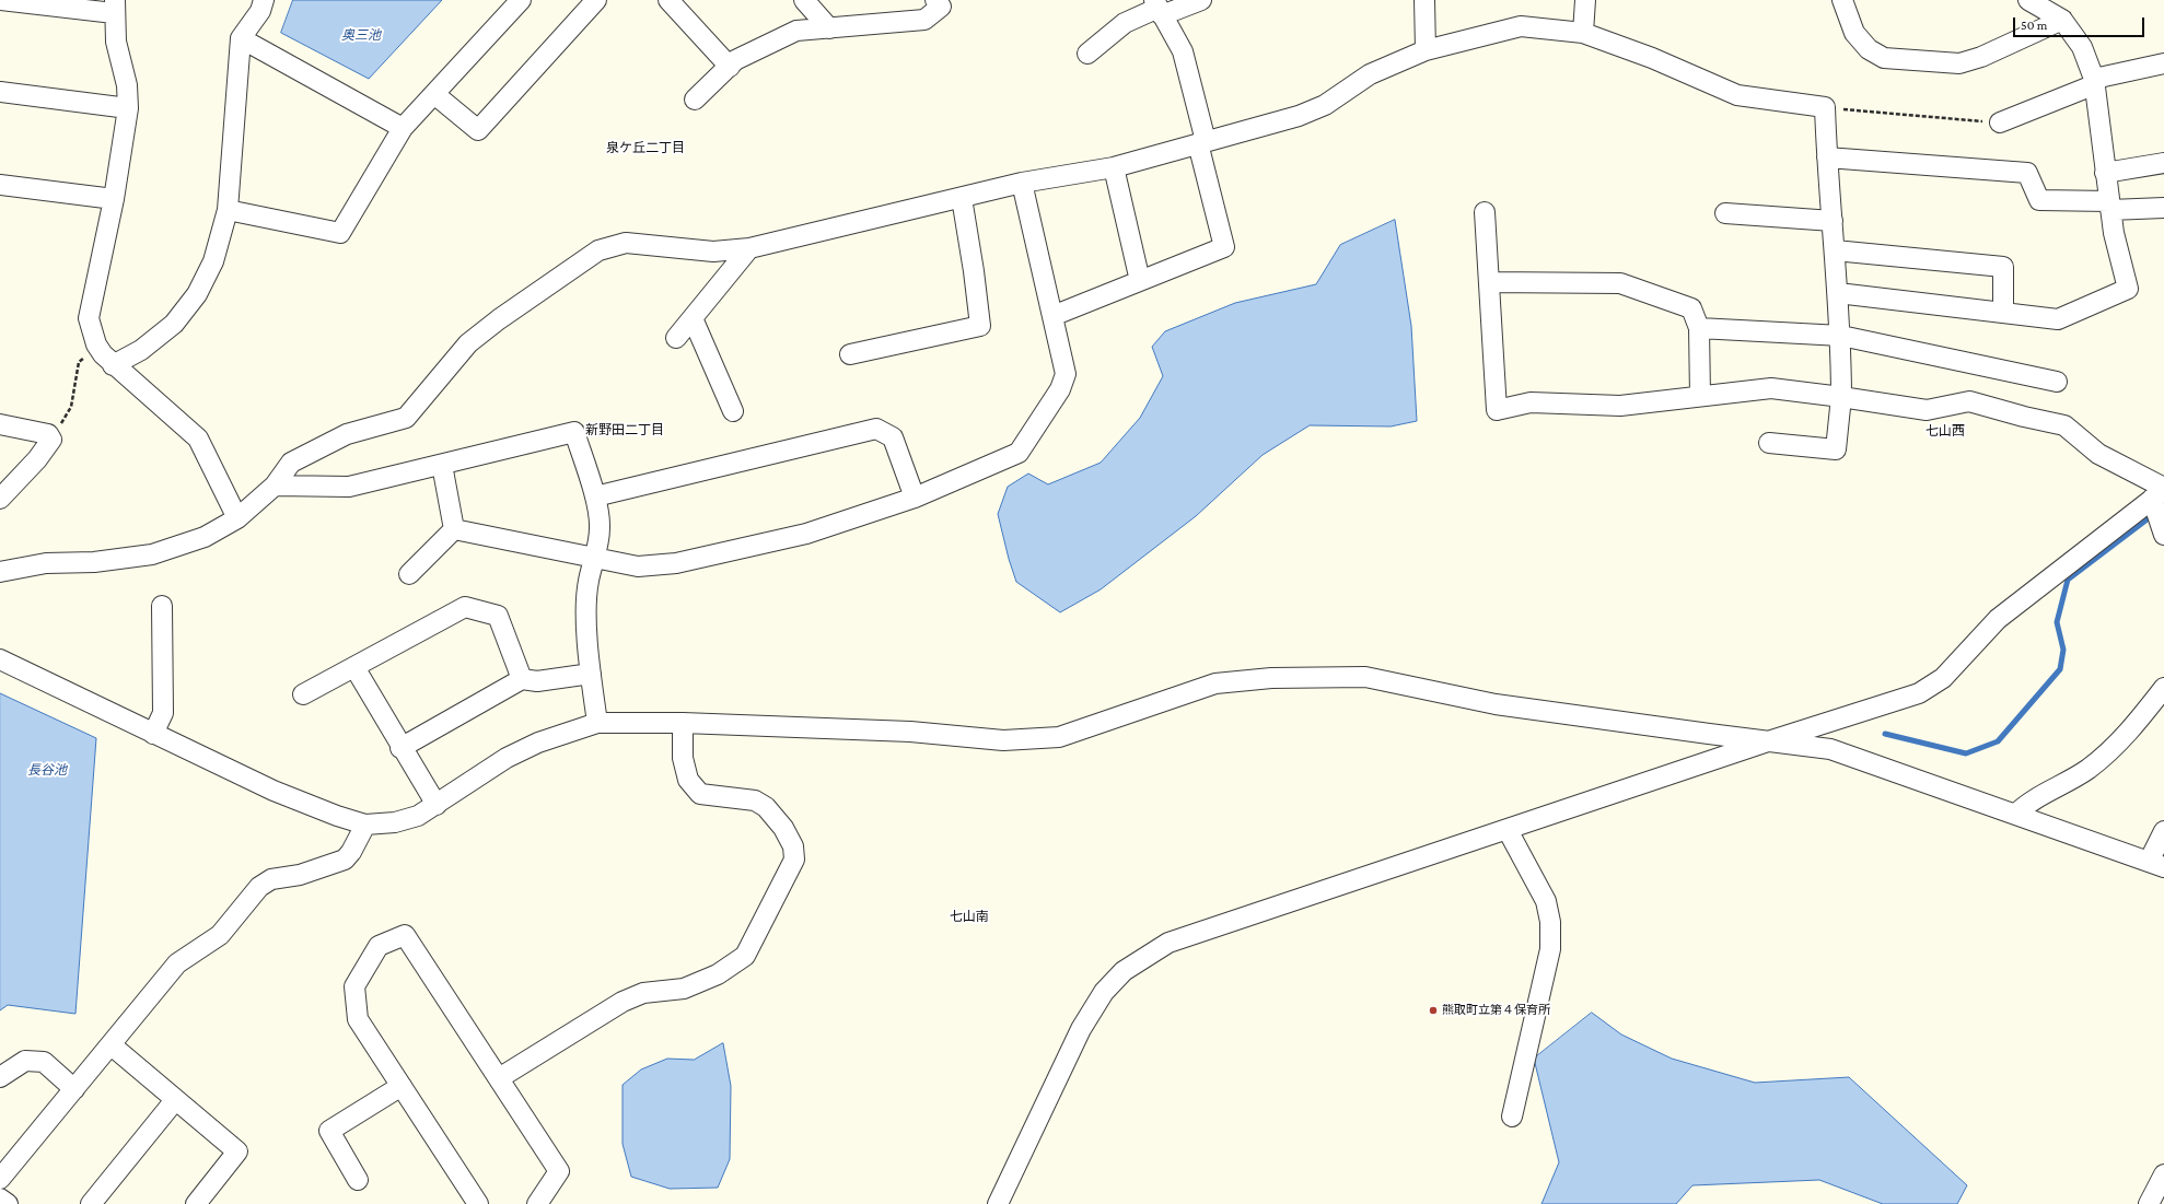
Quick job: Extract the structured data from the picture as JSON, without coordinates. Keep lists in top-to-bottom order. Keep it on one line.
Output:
{"districts":["泉ケ丘二丁目","新野田二丁目","七山西","七山南"],"water":["奥三池","長谷池"],"places":["熊取町立第４保育所"],"scale_bar":"50 m"}
